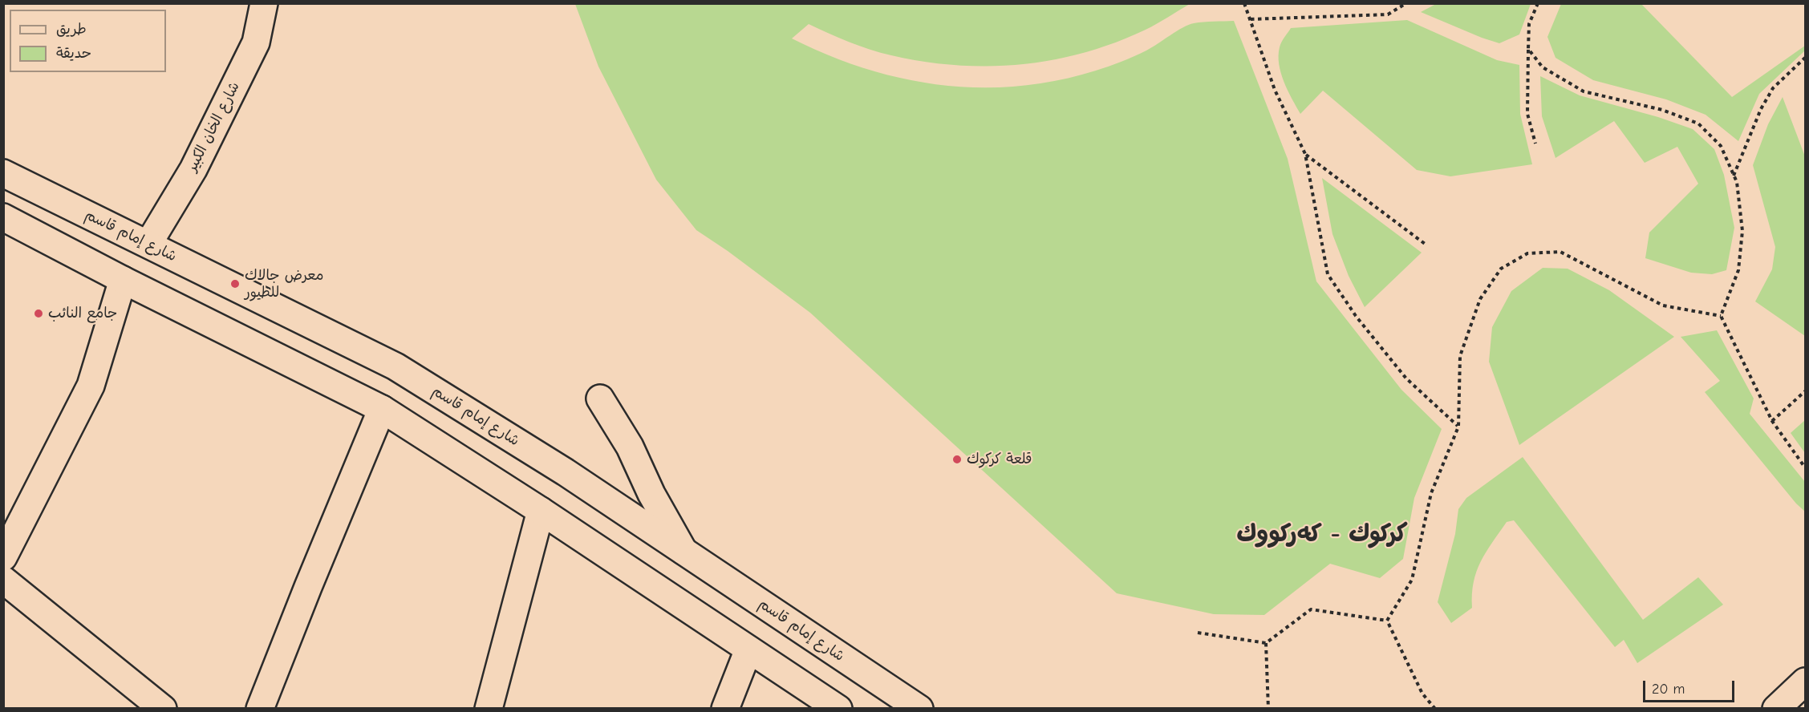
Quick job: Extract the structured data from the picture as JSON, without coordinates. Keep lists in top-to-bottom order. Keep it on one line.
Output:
{"streets":{"main road":["شارع الخان الكبير","شارع إمام قاسم"]},"crossings":[["شارع الخان الكبير","شارع إمام قاسم"]],"districts":["كركوك - کەرکووك"],"places":["معرض جالاك للطيور","جامع النائب","قلعة كركوك"],"legend":["طريق","حديقة"],"scale_bar":"20 m"}
